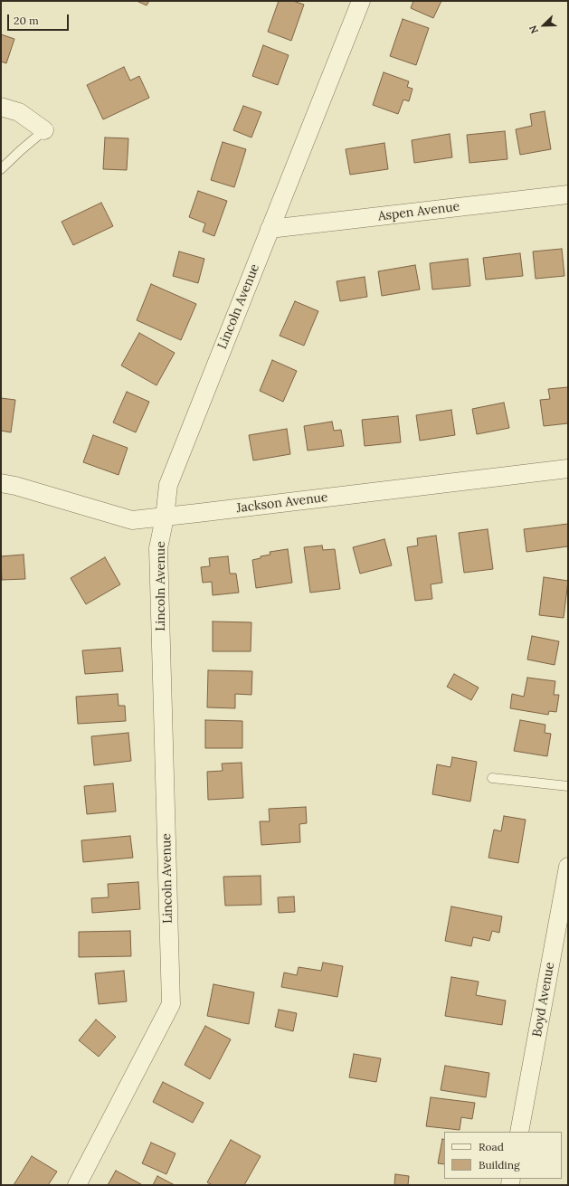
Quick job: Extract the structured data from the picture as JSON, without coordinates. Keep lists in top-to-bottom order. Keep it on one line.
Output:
{"streets":{"street":["Aspen Avenue","Lincoln Avenue","Jackson Avenue","Boyd Avenue"]},"crossings":[["Aspen Avenue","Lincoln Avenue"],["Lincoln Avenue","Jackson Avenue"]],"legend":["Road","Building"],"scale_bar":"20 m","north":"bottom left"}
